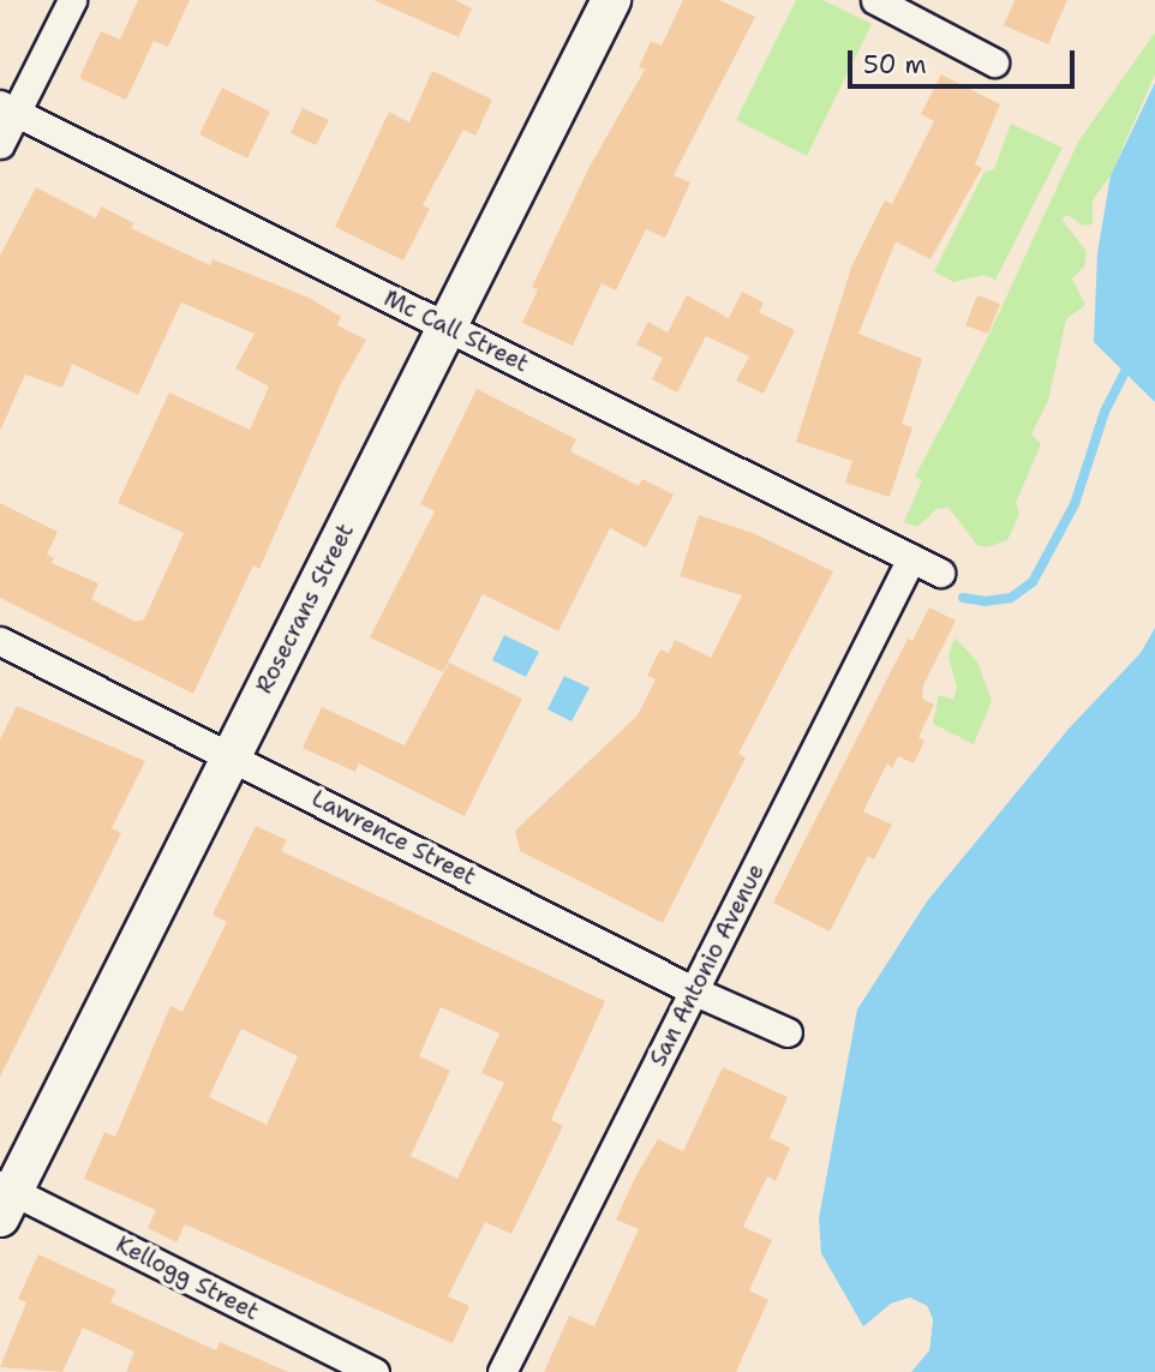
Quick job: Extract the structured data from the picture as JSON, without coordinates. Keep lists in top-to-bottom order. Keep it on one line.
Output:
{"streets":{"street":["Mc Call Street","Rosecrans Street","Lawrence Street","San Antonio Avenue","Kellogg Street"]},"crossings":[["Mc Call Street","Rosecrans Street"],["Mc Call Street","San Antonio Avenue"],["Rosecrans Street","Lawrence Street"],["Rosecrans Street","Kellogg Street"],["Lawrence Street","San Antonio Avenue"]],"scale_bar":"50 m"}
